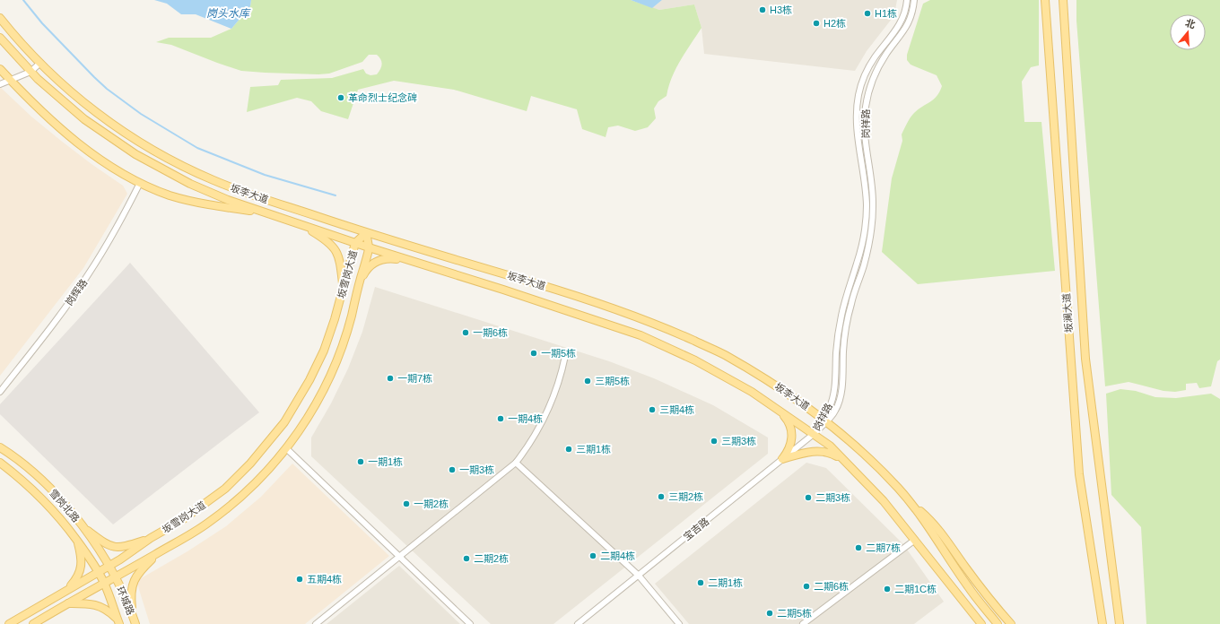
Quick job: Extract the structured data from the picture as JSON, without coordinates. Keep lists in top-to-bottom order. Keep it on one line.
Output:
{"streets":{"main road":["坂李大道","坂雪岗大道","坂澜大道","雪岗北路","环城路"],"street":["岗祥路","岗辉路","宝吉路"]},"crossings":[["岗祥路","坂李大道"],["岗祥路","宝吉路"],["坂李大道","坂雪岗大道"],["坂李大道","宝吉路"],["坂雪岗大道","雪岗北路"],["坂雪岗大道","环城路"],["雪岗北路","环城路"]],"water":["岗头水库"],"places":["H3栋","H1栋","H2栋","革命烈士纪念碑","一期6栋","一期5栋","一期7栋","三期5栋","三期4栋","一期4栋","三期3栋","三期1栋","一期1栋","一期3栋","三期2栋","二期3栋","一期2栋","二期7栋","二期4栋","二期2栋","五期4栋","二期1栋","二期6栋","二期1C栋","二期5栋"],"north":"top"}
